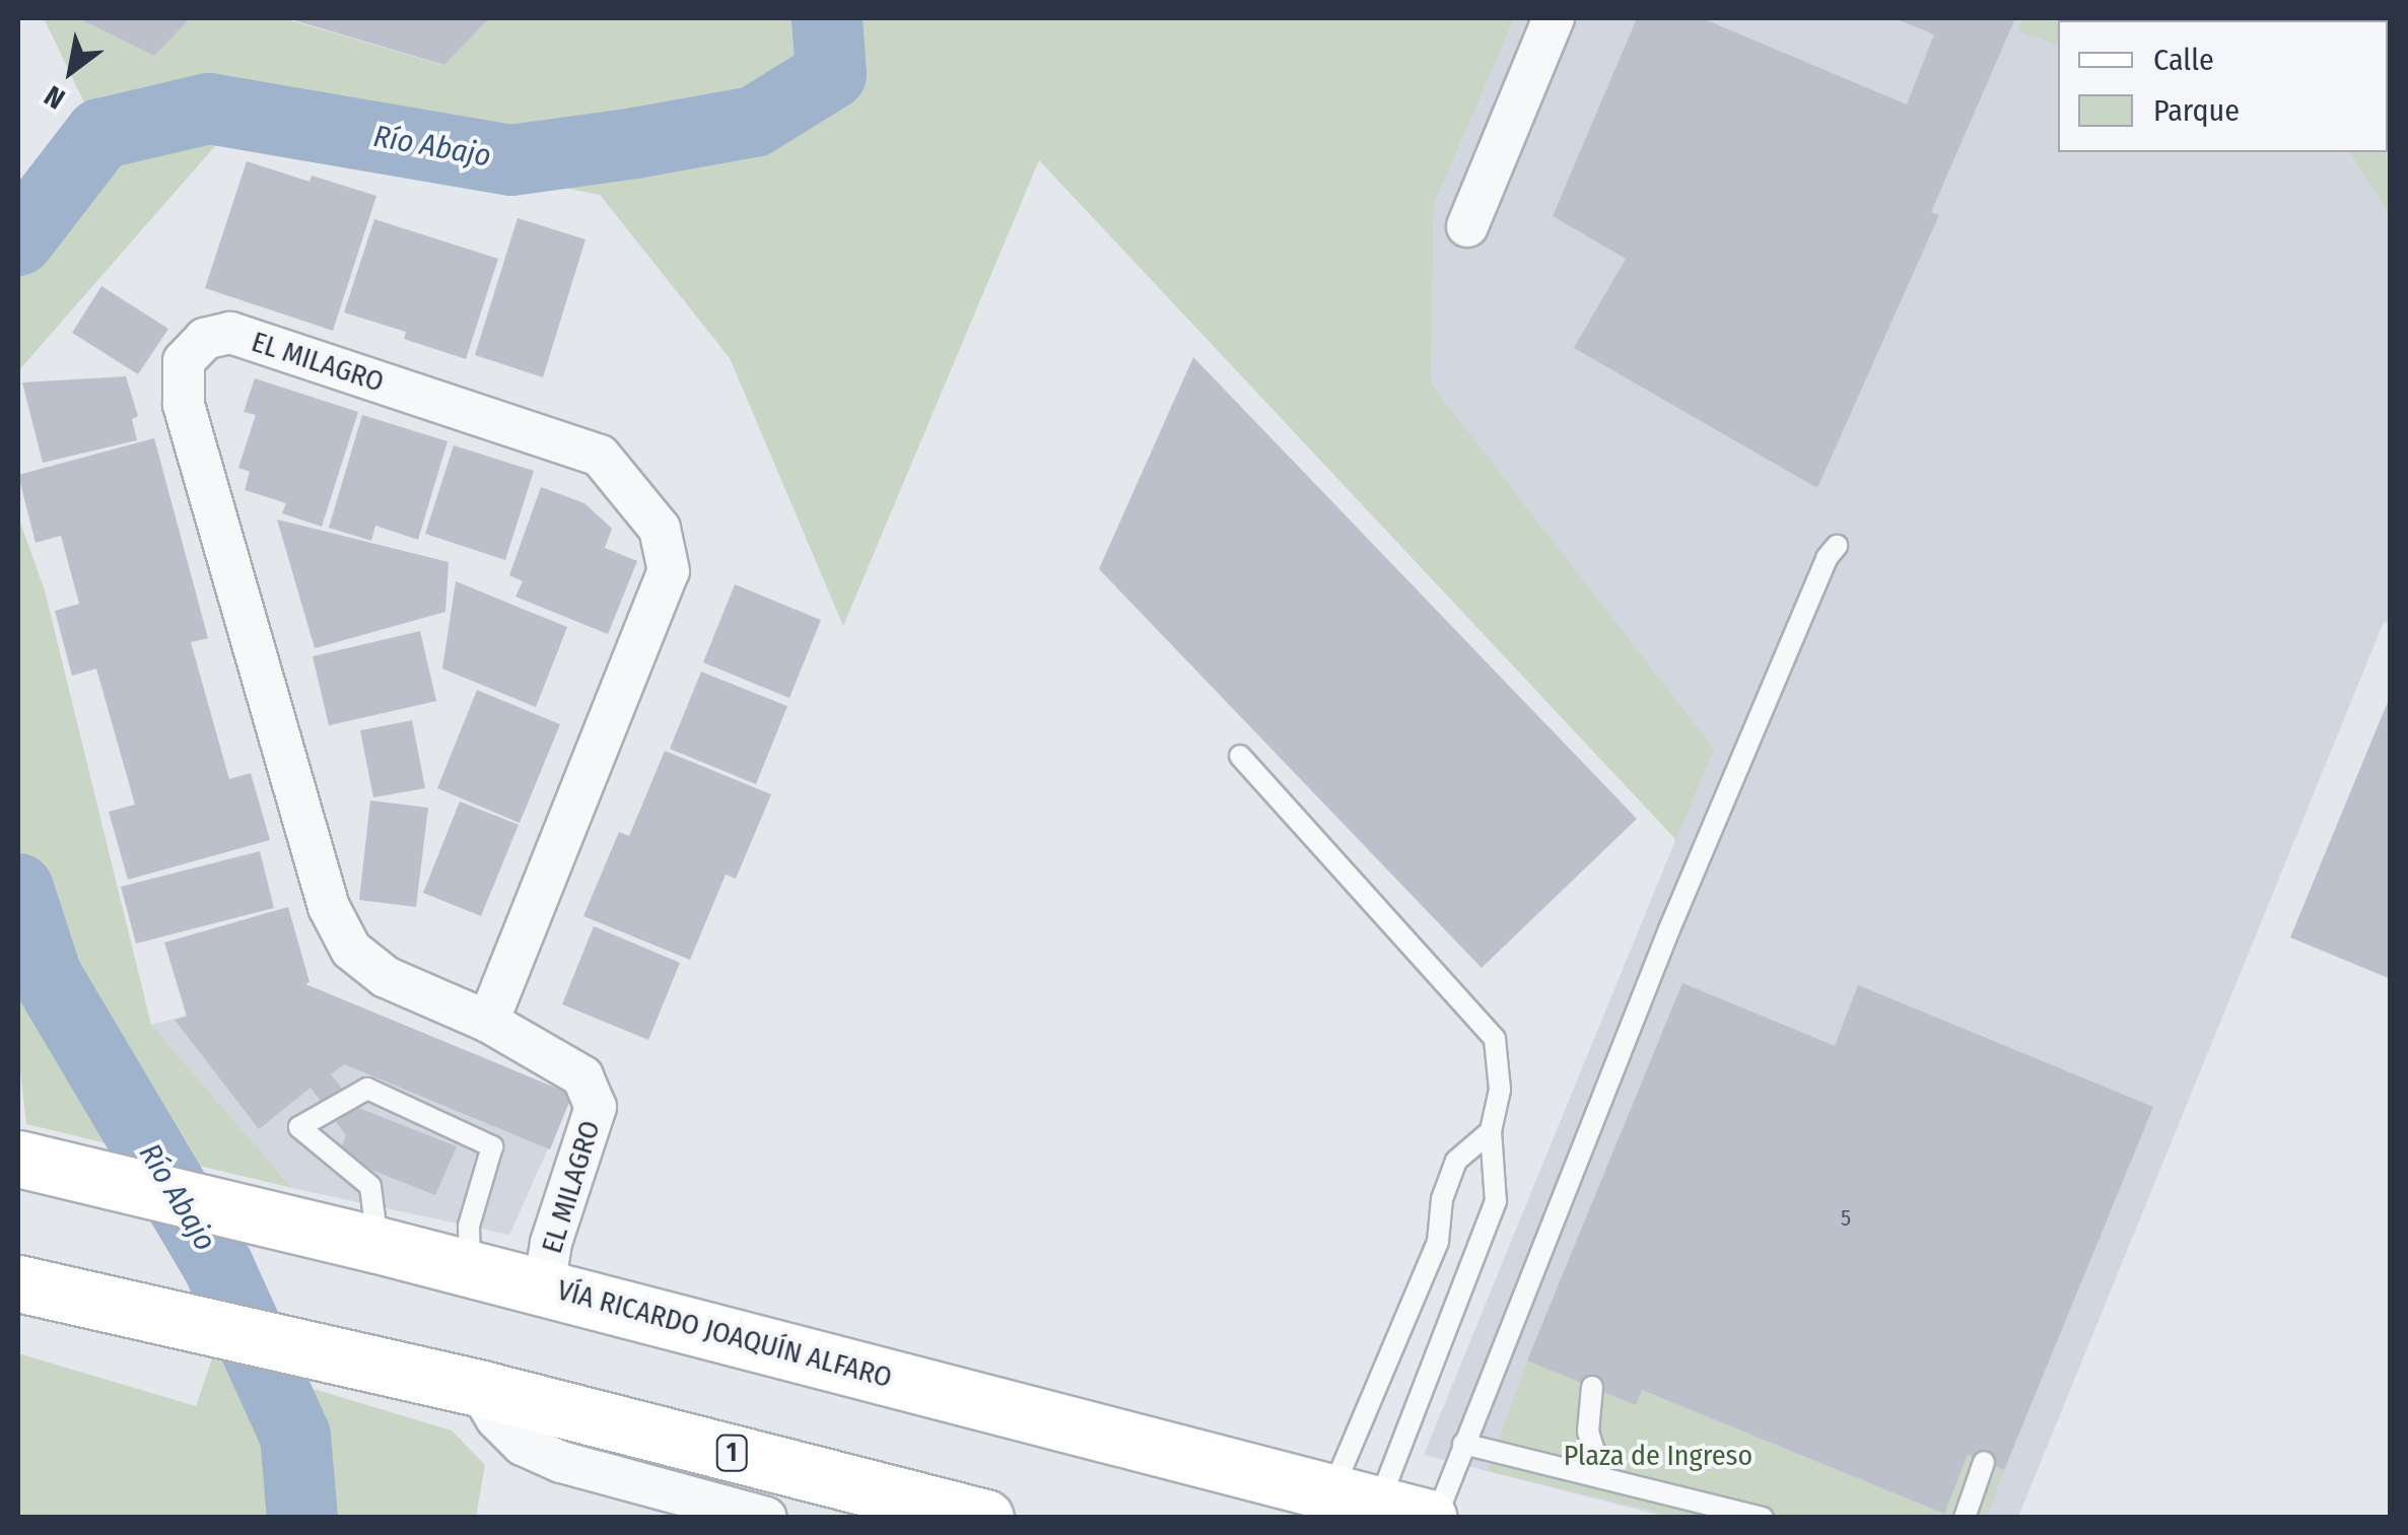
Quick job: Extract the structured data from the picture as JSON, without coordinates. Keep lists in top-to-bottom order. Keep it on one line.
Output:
{"streets":{"main road":["VÍA RICARDO JOAQUÍN ALFARO","1"],"street":["EL MILAGRO"]},"crossings":[["EL MILAGRO","VÍA RICARDO JOAQUÍN ALFARO"]],"water":["Río Abajo"],"parks":["Plaza de Ingreso"],"house_numbers":["5"],"legend":["Calle","Parque"],"north":"bottom left"}
